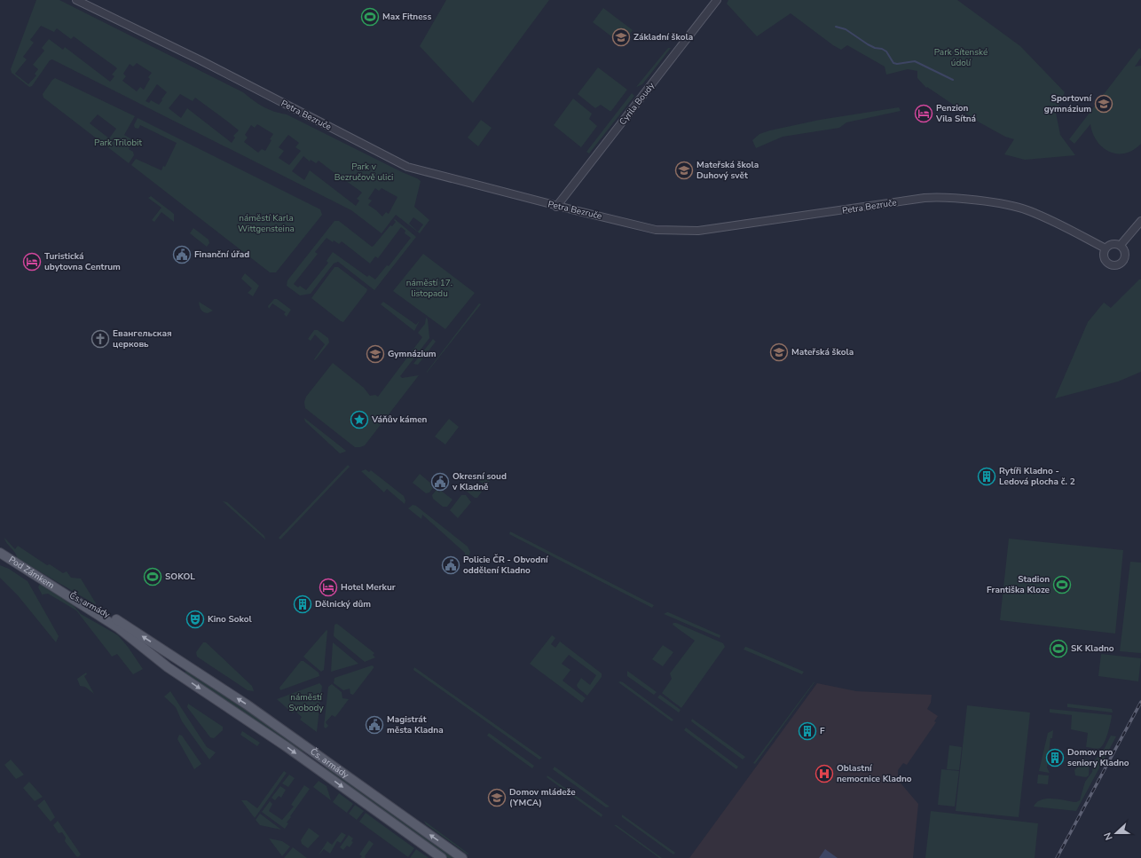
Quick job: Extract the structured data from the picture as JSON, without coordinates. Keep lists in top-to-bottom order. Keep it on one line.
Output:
{"streets":{"main road":["Pod Zámkem","Čs. armády"],"street":["Cyrila Boudy","Petra Bezruče"]},"crossings":[["Cyrila Boudy","Petra Bezruče"],["Pod Zámkem","Čs. armády"]],"parks":["Park Sítenské údolí","Park Trilobit","Park v Bezručově ulici","náměstí Karla Wittgensteina","náměstí 17. listopadu","náměstí Svobody"],"places":{"sports":["Max Fitness","SOKOL","Stadion Františka Kloze","SK Kladno"],"school or university":["Základní škola","Sportovní gymnázium","Mateřská škola Duhový svět","Mateřská škola","Gymnázium","Domov mládeže (YMCA)"],"hotel":["Penzion Vila Sítná","Turistická ubytovna Centrum","Hotel Merkur"],"public building":["Finanční úřad","Okresní soud v Kladně","Policie ČR - Obvodní oddělení Kladno","Magistrát města Kladna"],"church":["Евангельская церковь"],"place":["Váňův kámen"],"building":["Rytíři Kladno - Ledová plocha č. 2","Dělnický dům","F","Domov pro seniory Kladno"],"theatre":["Kino Sokol"],"hospital":["Oblastní nemocnice Kladno"]},"north":"left"}
